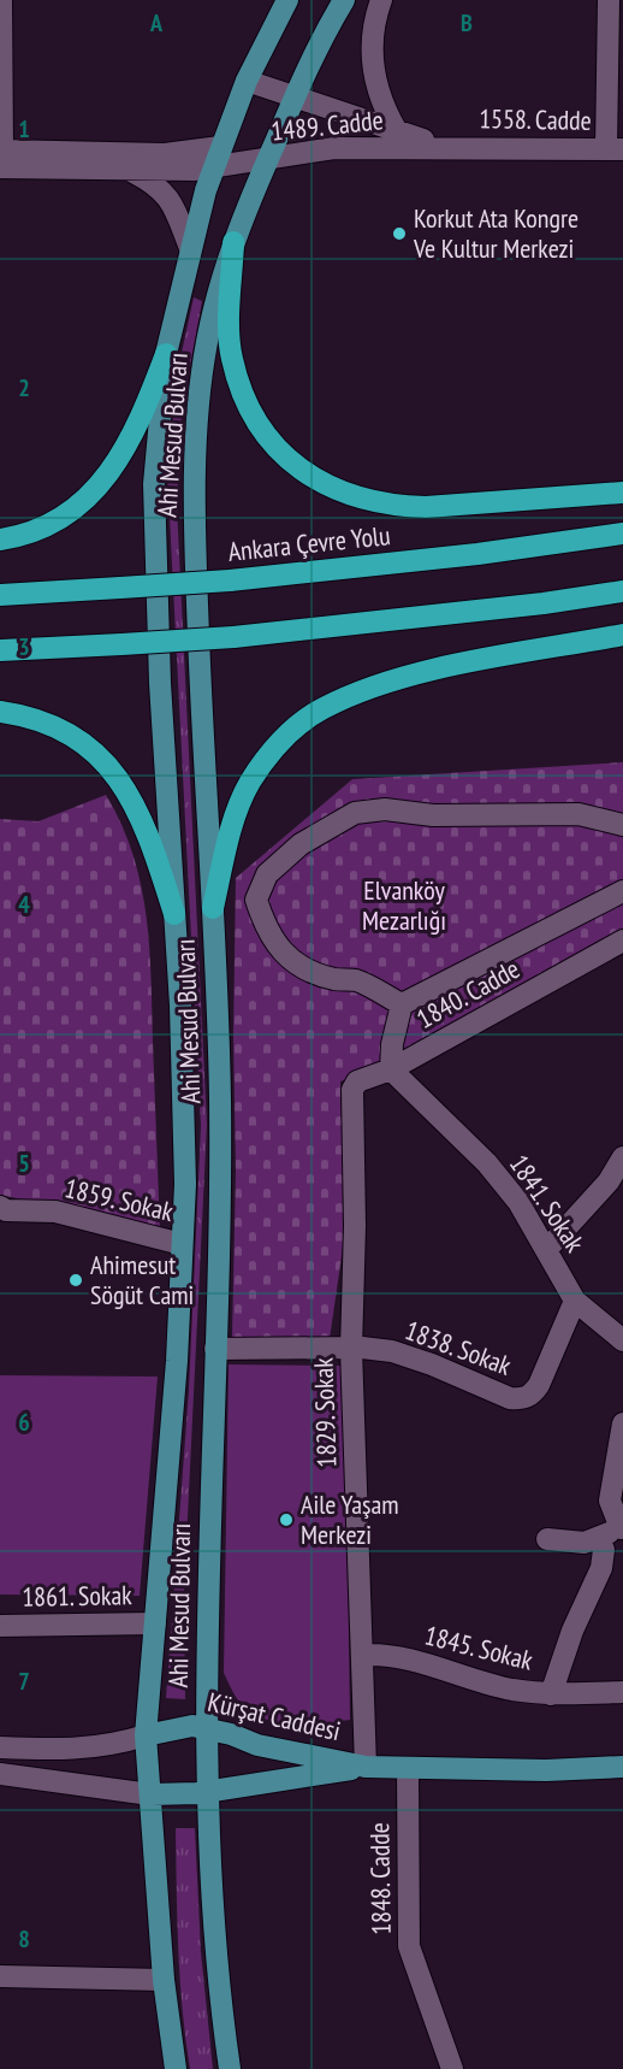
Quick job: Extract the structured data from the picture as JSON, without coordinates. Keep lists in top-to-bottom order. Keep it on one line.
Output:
{"streets":{"highway":["Ankara Çevre Yolu"],"main road":["Ahi Mesud Bulvarı","Kürşat Caddesi"],"street":["1558. Cadde","1489. Cadde","1840. Cadde","1859. Sokak","1841. Sokak","1838. Sokak","1829. Sokak","1861. Sokak","1845. Sokak","1848. Cadde"]},"crossings":[["1558. Cadde","1489. Cadde"],["1489. Cadde","Ahi Mesud Bulvarı"],["Ahi Mesud Bulvarı","1859. Sokak"],["Ahi Mesud Bulvarı","1838. Sokak"],["Ahi Mesud Bulvarı","1861. Sokak"],["Ahi Mesud Bulvarı","Kürşat Caddesi"],["1840. Cadde","1841. Sokak"],["1840. Cadde","1829. Sokak"],["1841. Sokak","1838. Sokak"],["1838. Sokak","1829. Sokak"],["1829. Sokak","1845. Sokak"],["1829. Sokak","Kürşat Caddesi"],["Kürşat Caddesi","1848. Cadde"]],"parks":["Elvanköy Mezarlığı"],"places":["Korkut Ata Kongre Ve Kultur Merkezi","Ahimesut Sögüt Cami","Aile Yaşam Merkezi"],"grid":{"columns":["A","B"],"rows":["1","2","3","4","5","6","7","8"]}}
